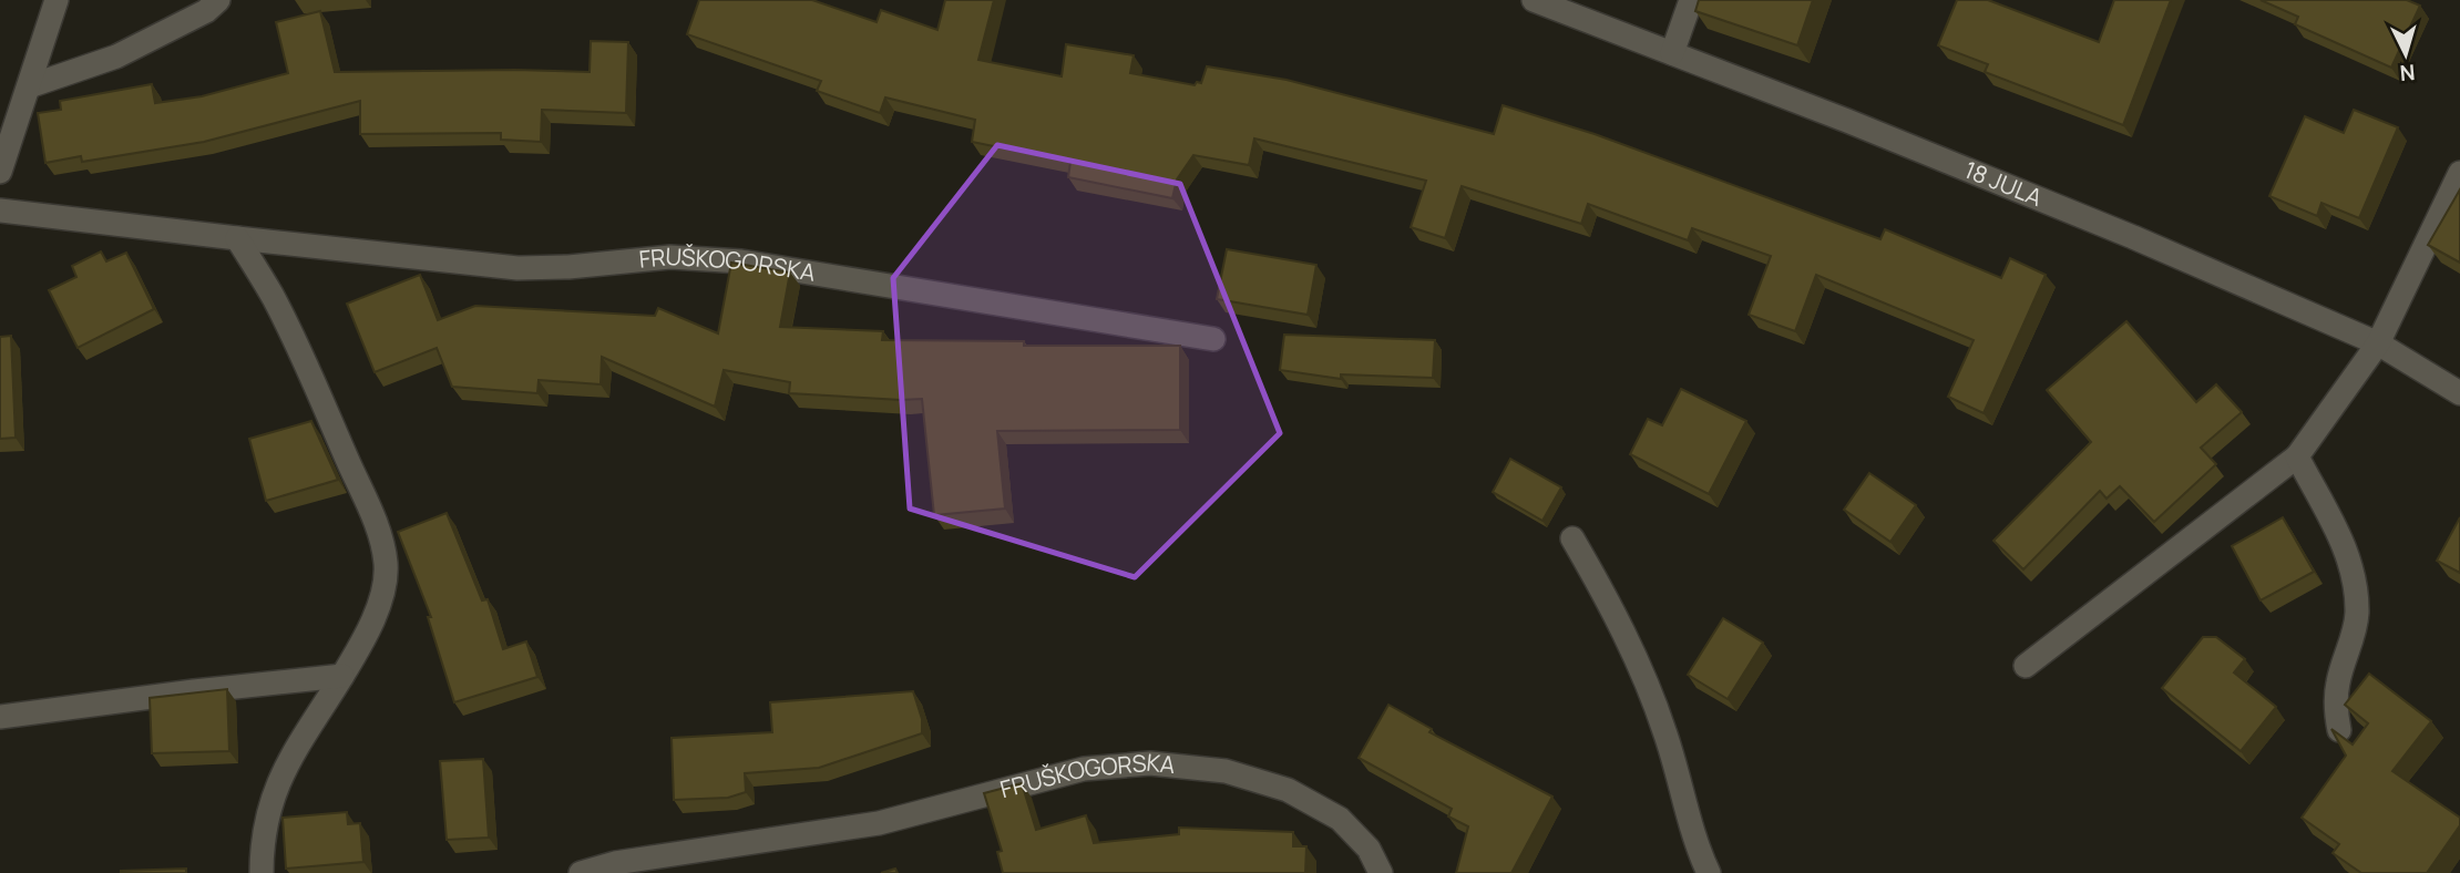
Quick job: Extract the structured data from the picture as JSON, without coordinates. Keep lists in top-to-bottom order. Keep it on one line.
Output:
{"streets":{"street":["18 JULA","FRUŠKOGORSKA"]},"north":"bottom"}
